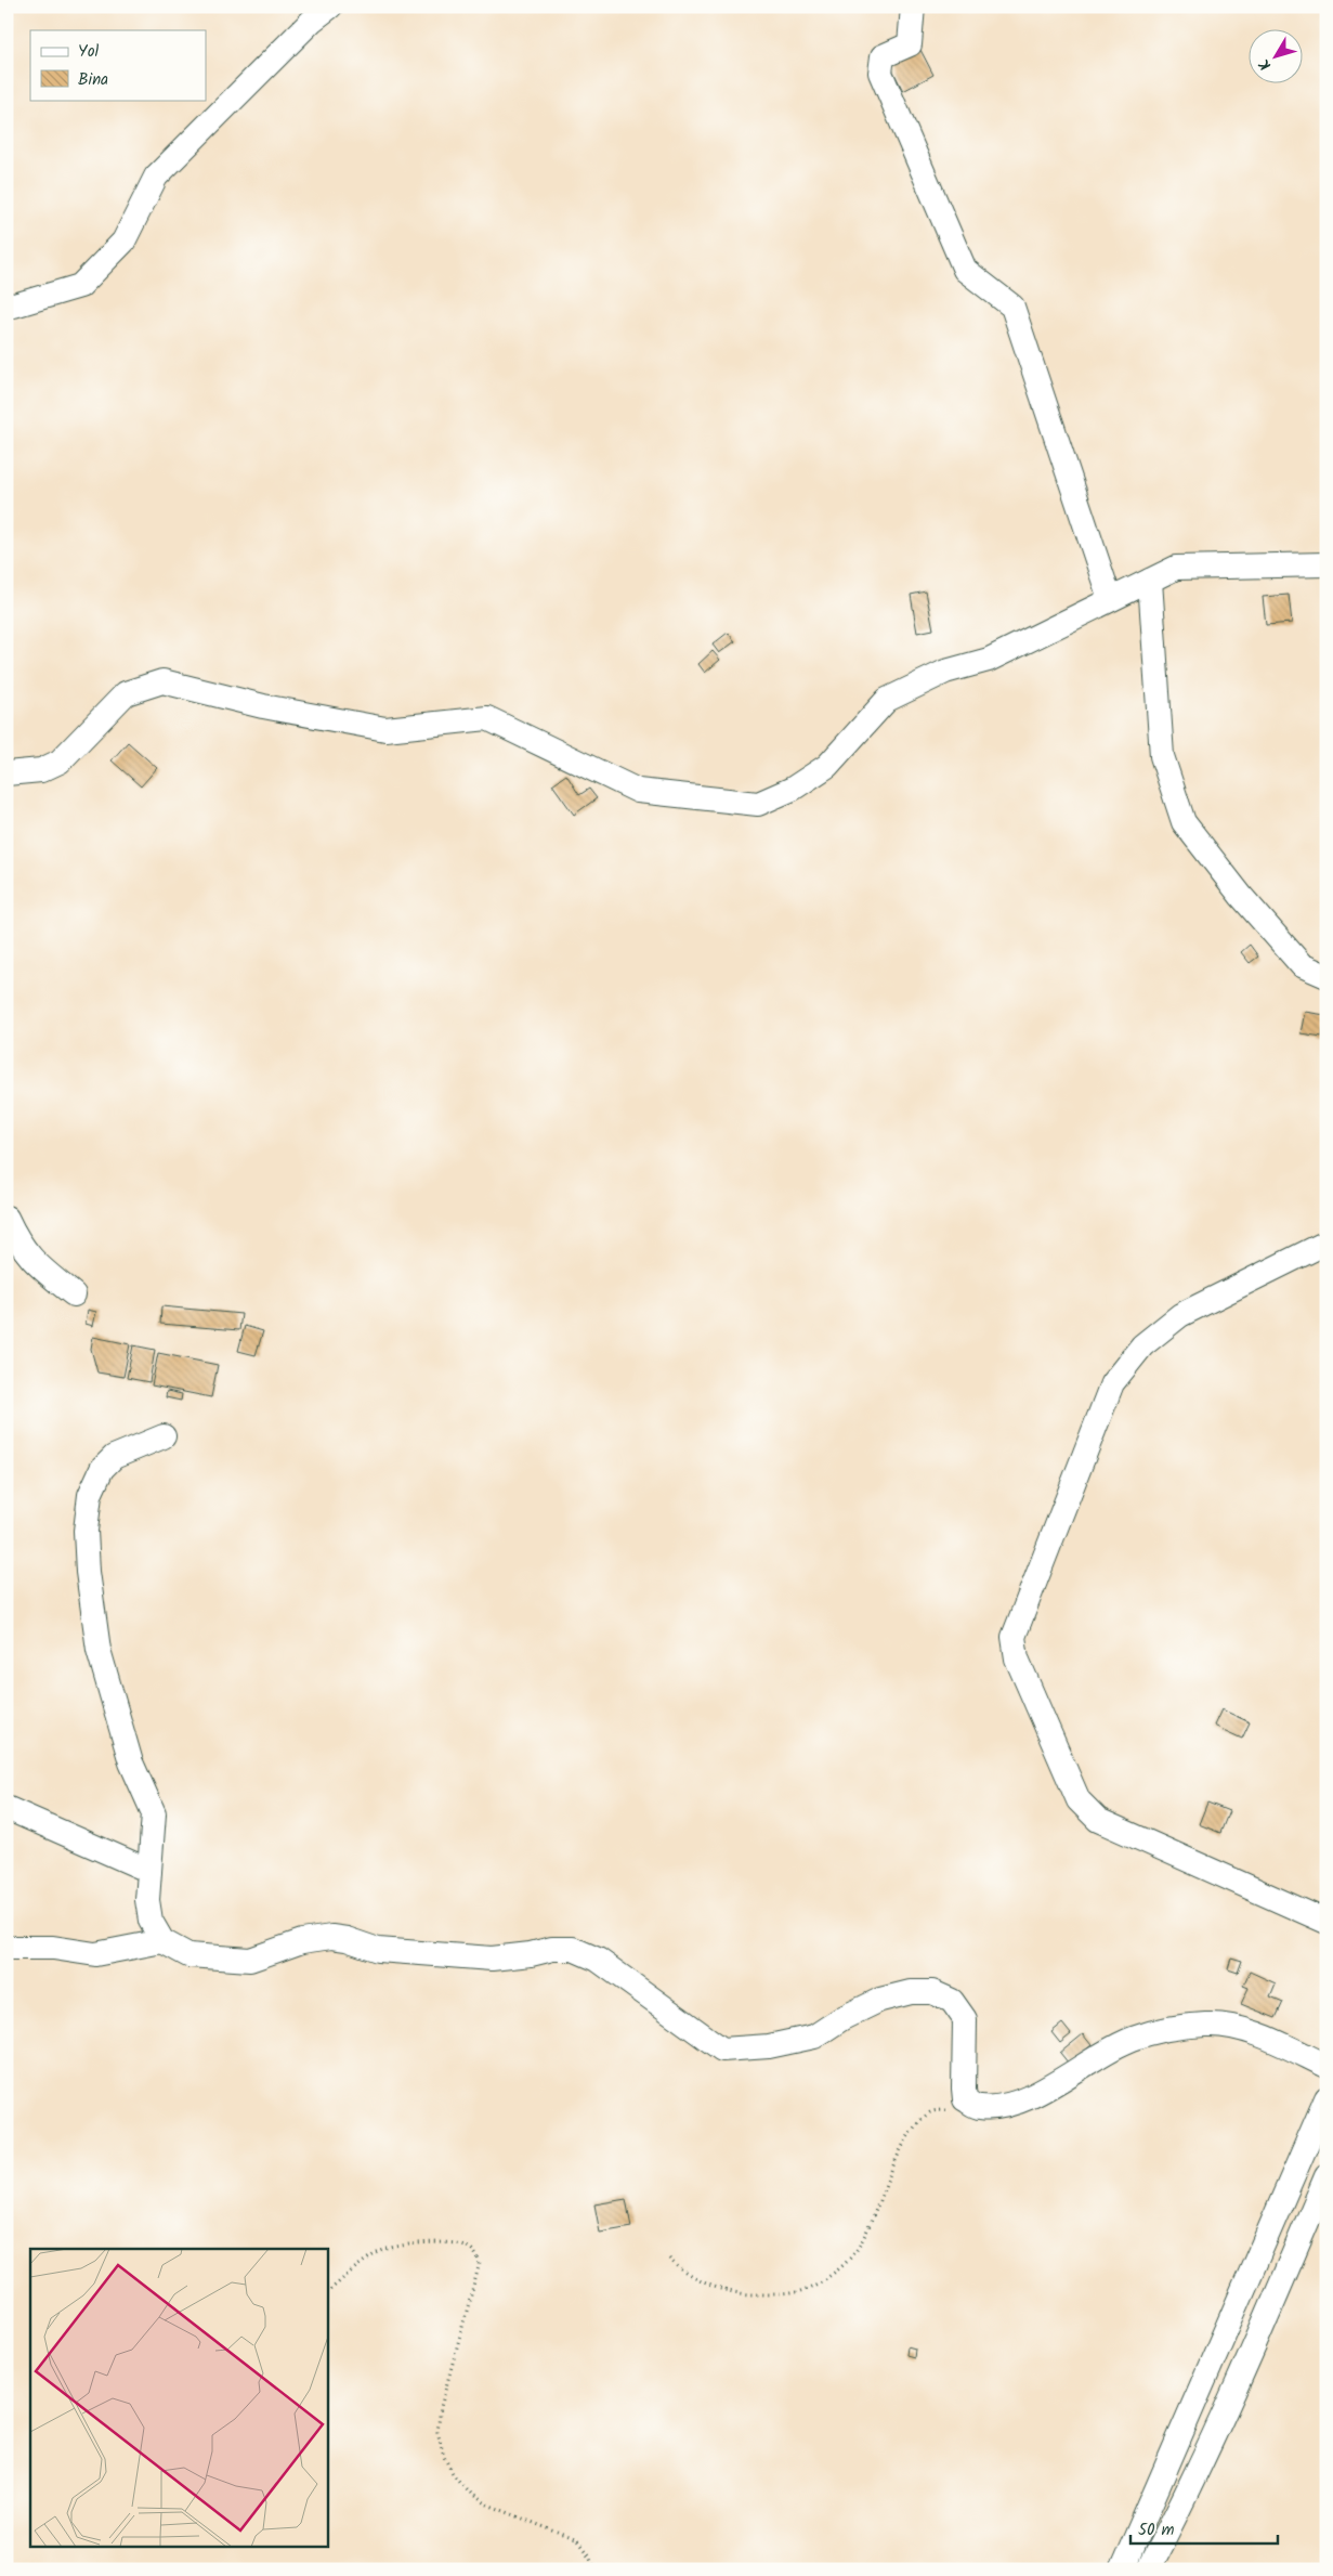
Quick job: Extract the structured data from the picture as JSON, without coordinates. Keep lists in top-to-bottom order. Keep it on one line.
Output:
{"legend":["Yol","Bina"],"scale_bar":"50 m","north":"bottom left"}
